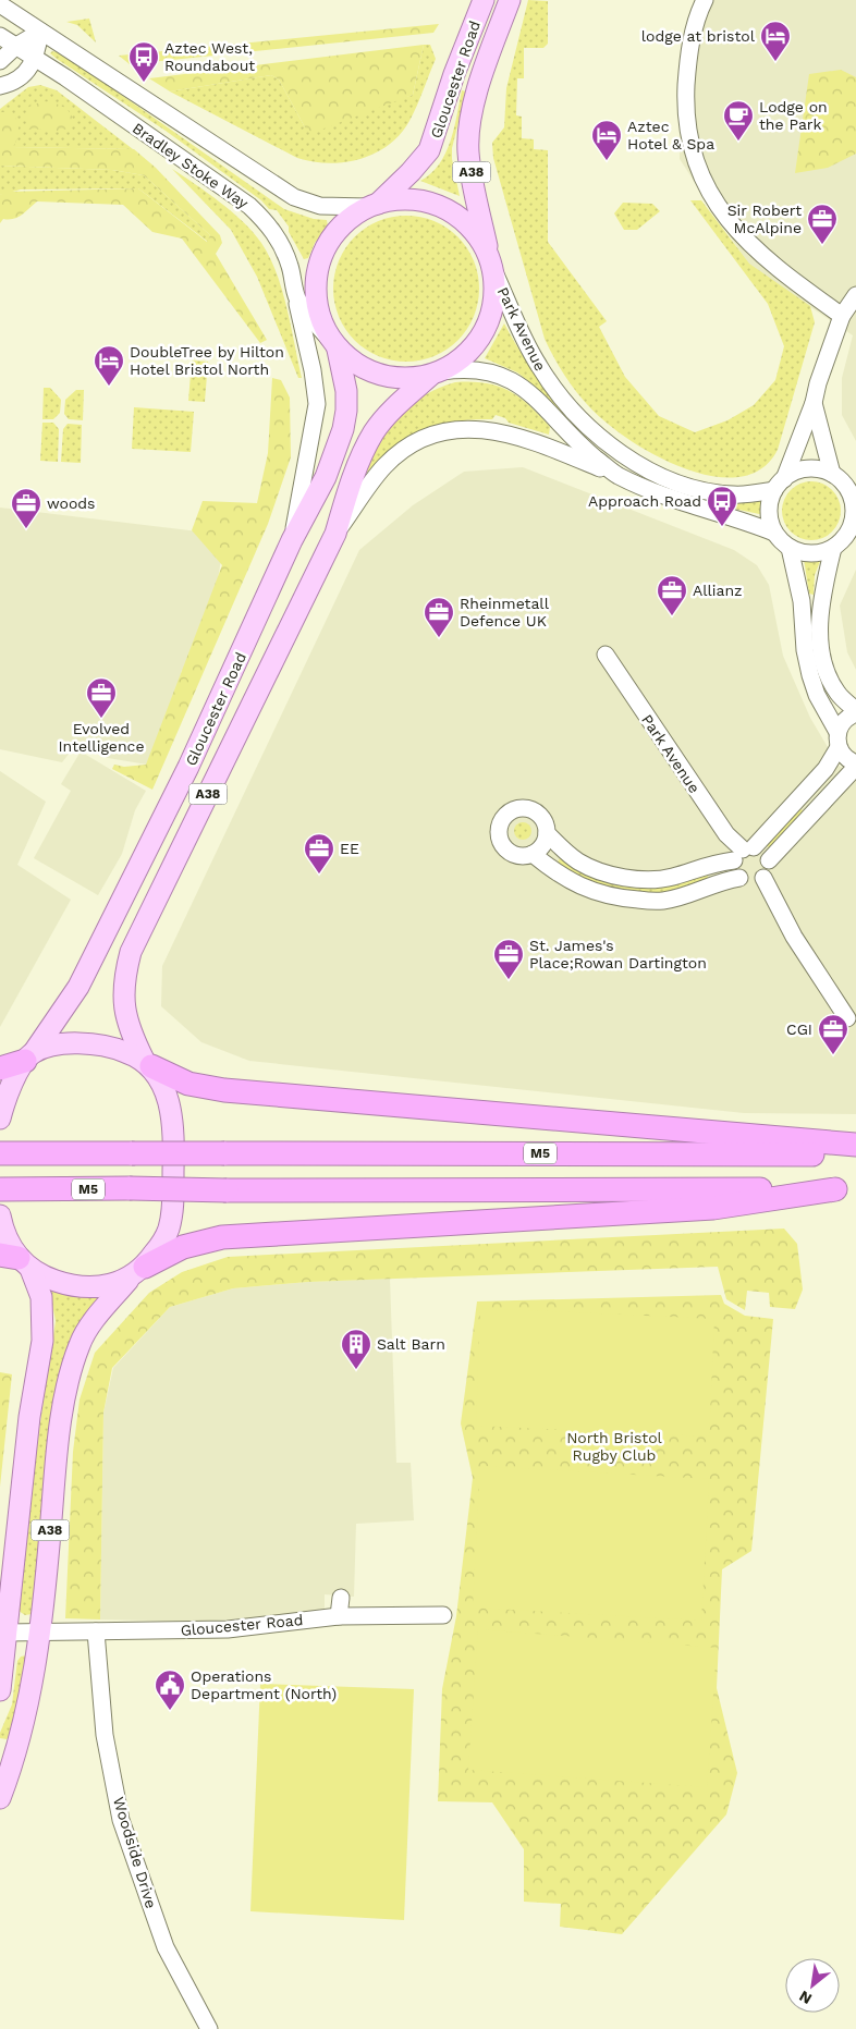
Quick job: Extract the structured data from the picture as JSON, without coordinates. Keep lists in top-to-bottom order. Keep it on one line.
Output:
{"streets":{"highway":["M5"],"main road":["Gloucester Road","A38"],"street":["Bradley Stoke Way","Park Avenue","Woodside Drive"]},"crossings":[["Gloucester Road","Bradley Stoke Way"],["Gloucester Road","A38"],["Gloucester Road","Park Avenue"],["Gloucester Road","M5"],["Gloucester Road","Woodside Drive"],["Bradley Stoke Way","Park Avenue"],["A38","M5"]],"parks":["North Bristol Rugby Club"],"places":{"hotel":["lodge at bristol","Aztec Hotel & Spa","DoubleTree by Hilton Hotel Bristol North"],"bus stop":["Aztec West, Roundabout","Approach Road"],"cafe":["Lodge on the Park"],"office":["Sir Robert McAlpine","woods","Allianz","Rheinmetall Defence UK","Evolved Intelligence","EE","St. James's Place;Rowan Dartington","CGI"],"building":["Salt Barn"],"public building":["Operations Department (North)"]},"north":"bottom left"}
